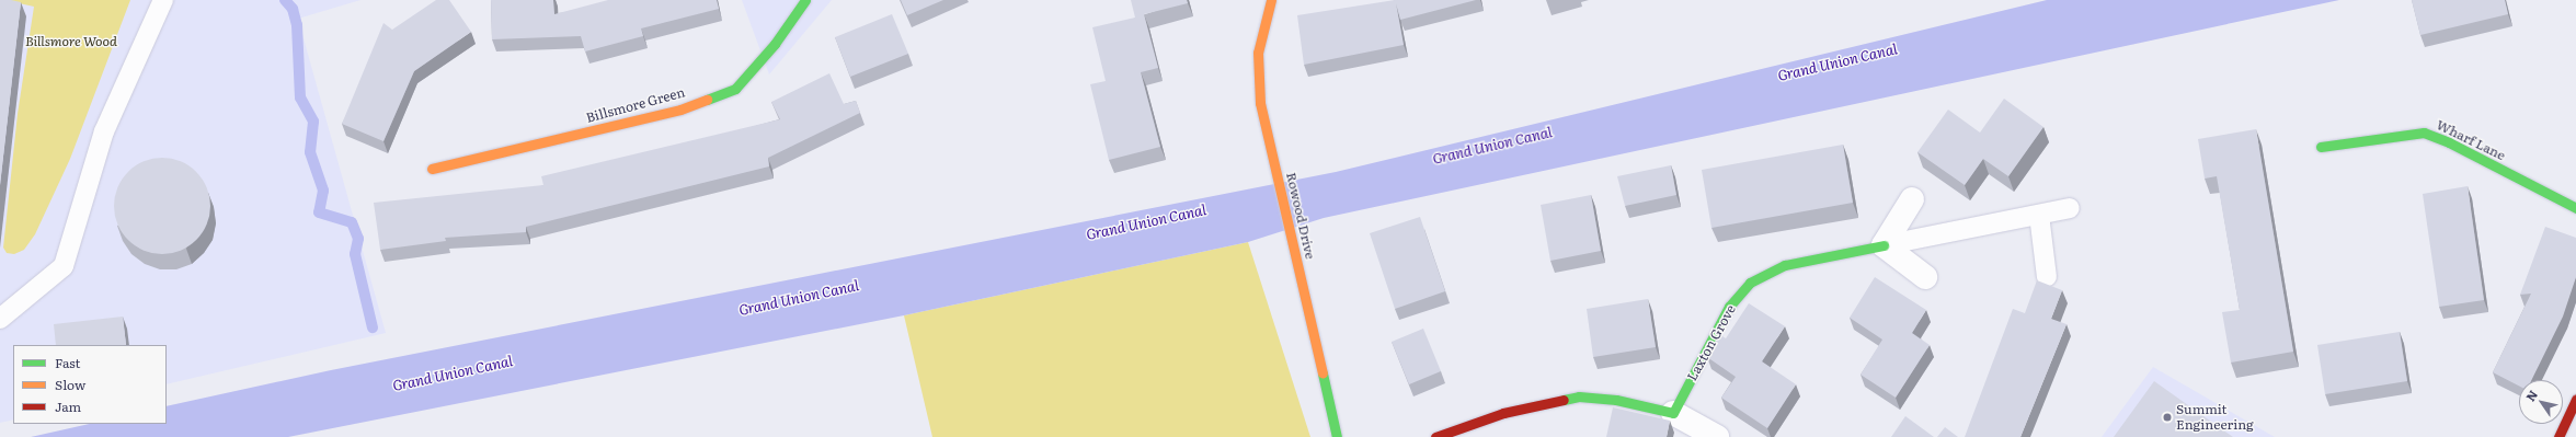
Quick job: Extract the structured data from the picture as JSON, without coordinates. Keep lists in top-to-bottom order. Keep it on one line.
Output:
{"streets":{"street":["Billsmore Green","Wharf Lane","Rowood Drive","Laxton Grove"]},"water":["Grand Union Canal"],"parks":["Billsmore Wood"],"places":["Summit Engineering"],"legend":["Fast","Slow","Jam"],"north":"top left"}
